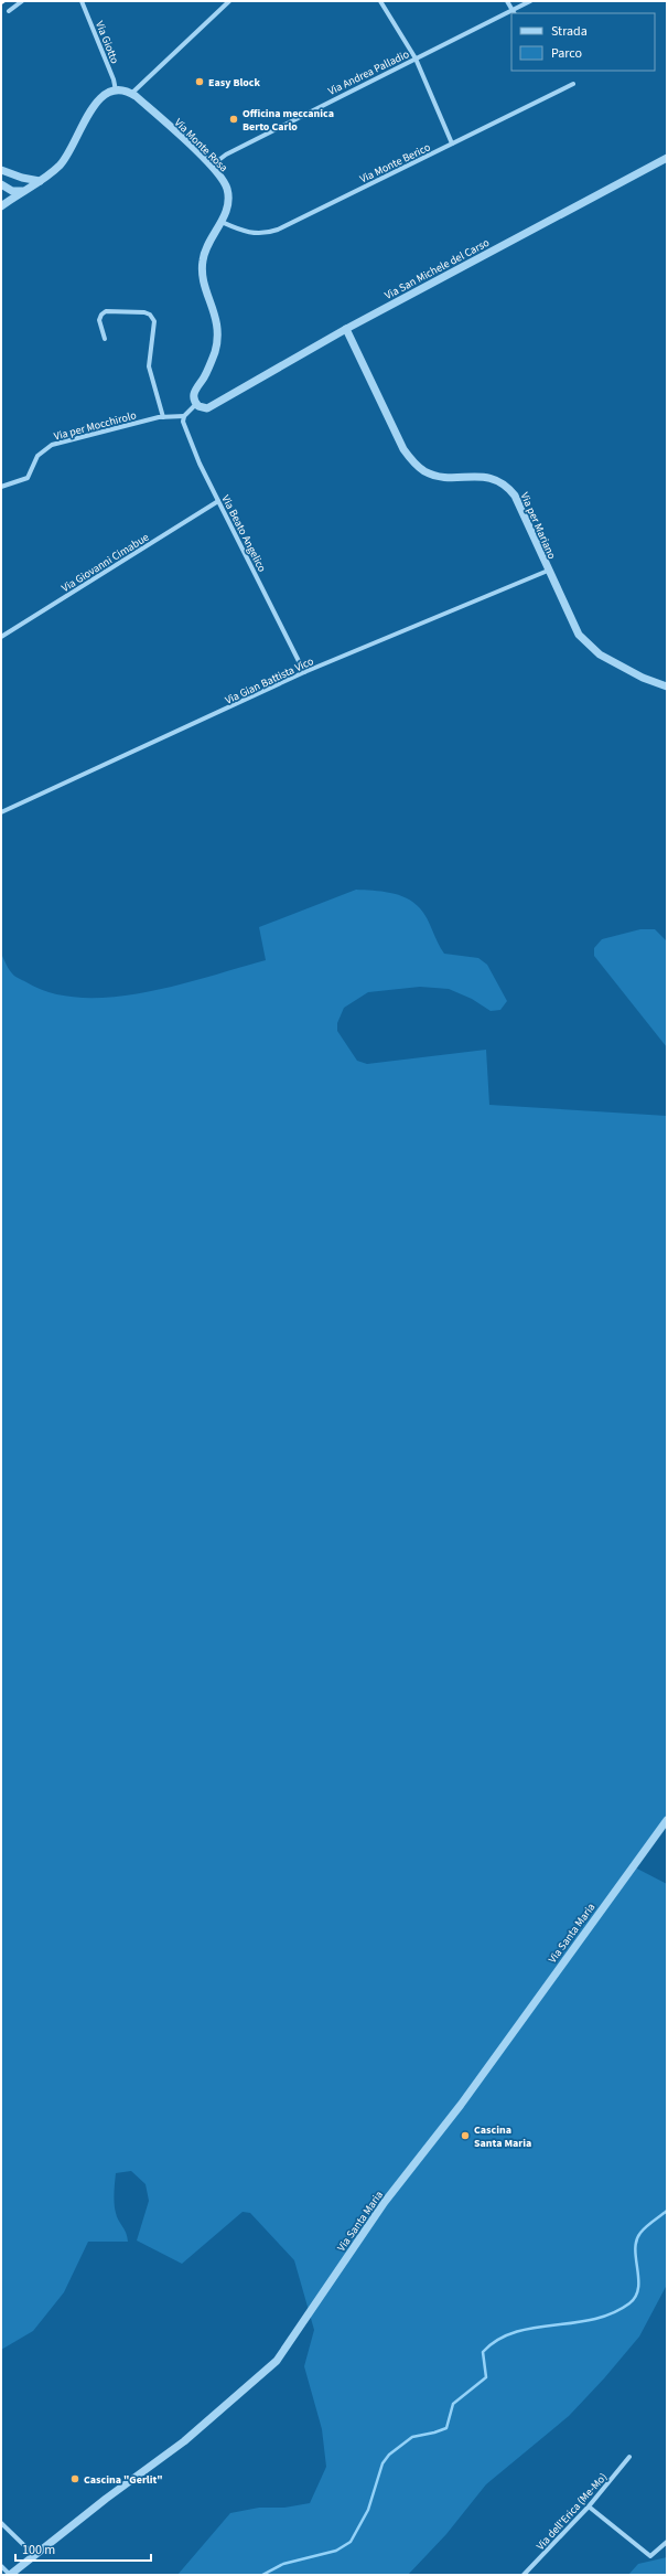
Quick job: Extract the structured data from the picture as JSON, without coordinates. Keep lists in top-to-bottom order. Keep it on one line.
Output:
{"streets":{"street":["Via Giotto","Via Andrea Palladio","Via Monte Rosa","Via Monte Berico","Via San Michele del Carso","Via per Mocchirolo","Via per Mariano","Via Beato Angelico","Via Giovanni Cimabue","Via Gian Battista Vico","Via Santa Maria","Via dell'Erica (Me-Mo)"]},"crossings":[["Via Andrea Palladio","Via Monte Rosa"],["Via Monte Rosa","Via Monte Berico"],["Via Monte Rosa","Via San Michele del Carso"],["Via San Michele del Carso","Via per Mariano"],["Via per Mocchirolo","Via Beato Angelico"],["Via per Mariano","Via Gian Battista Vico"],["Via Beato Angelico","Via Giovanni Cimabue"],["Via Beato Angelico","Via Gian Battista Vico"]],"places":["Easy Block","Officina meccanica Berto Carlo","Cascina Santa Maria","Cascina \"Gerlit\""],"legend":["Strada","Parco"],"scale_bar":"100 m"}
